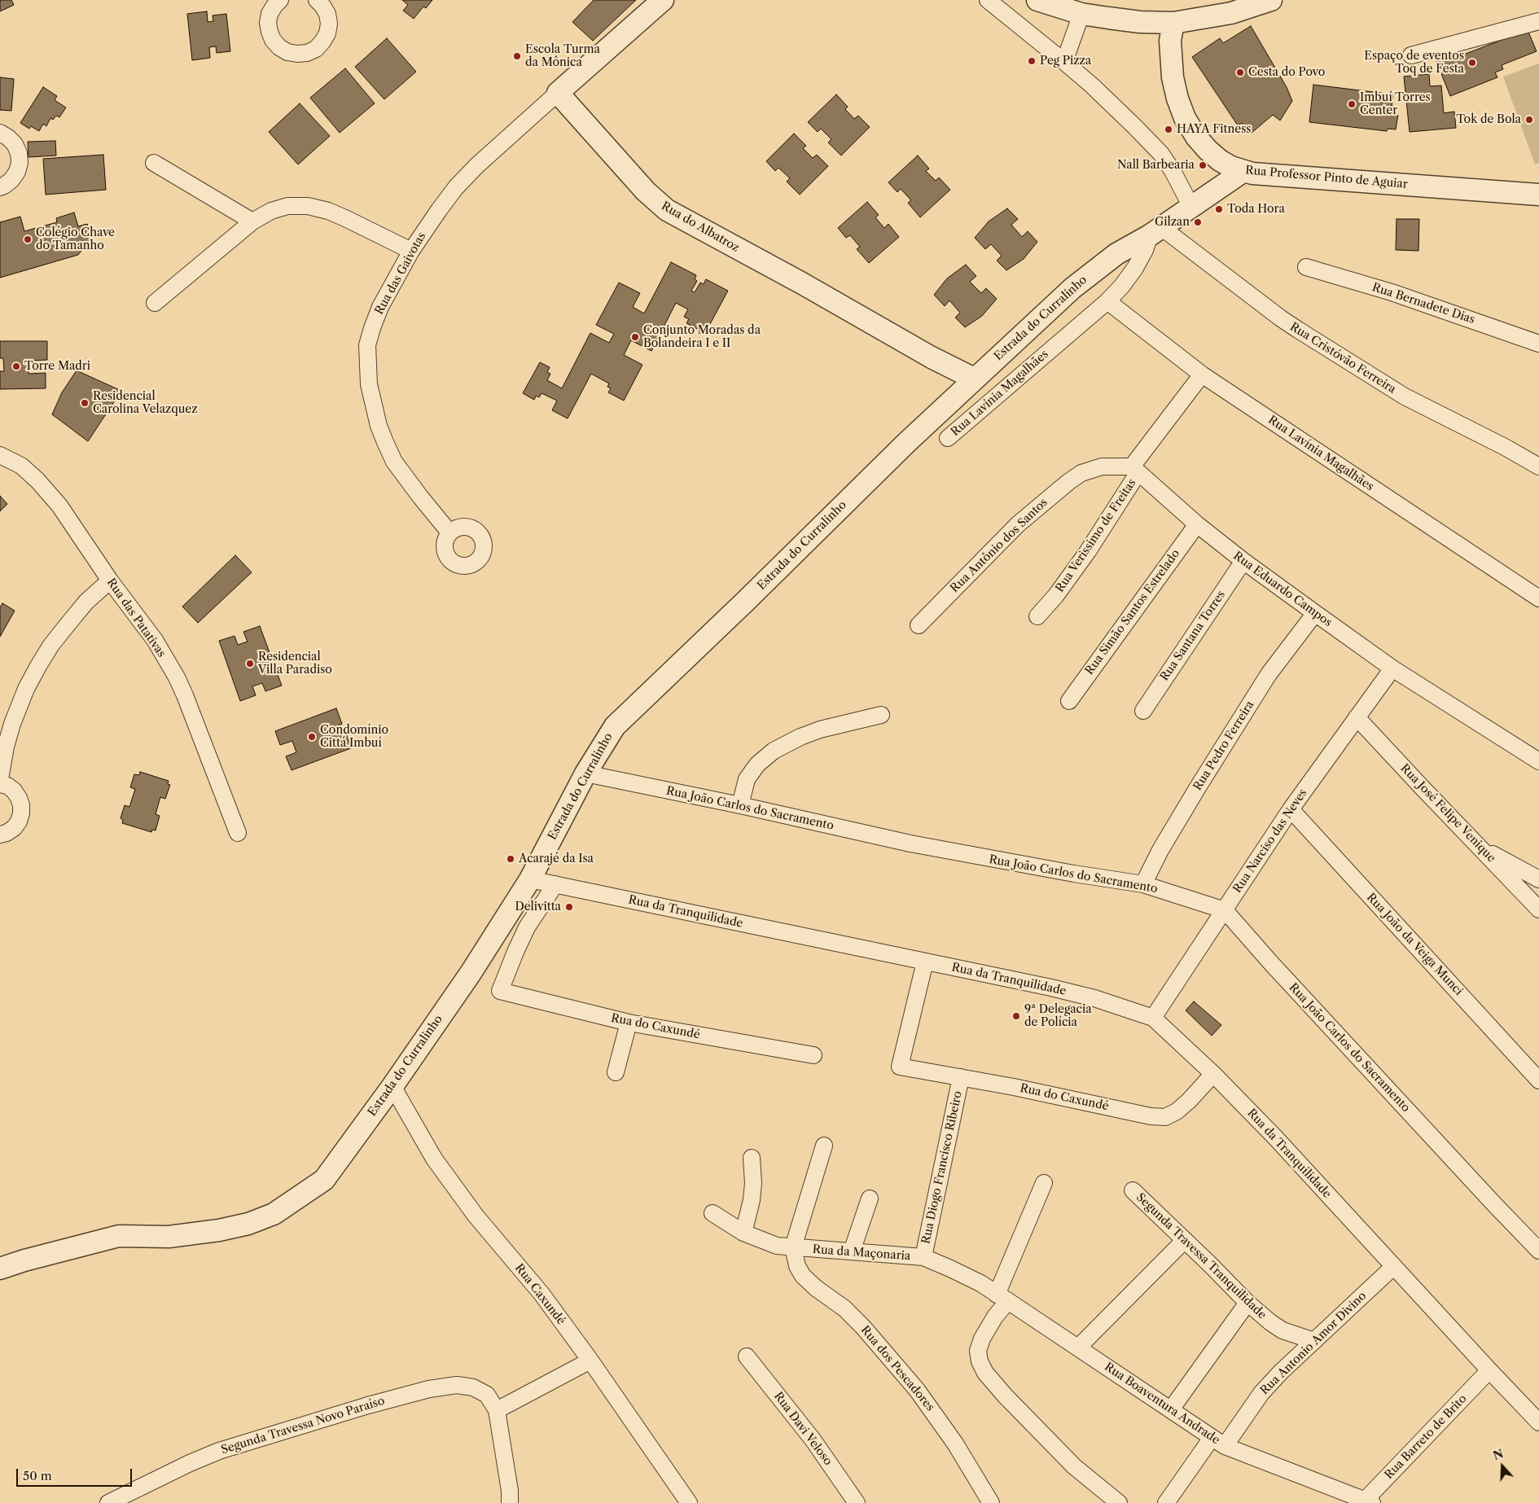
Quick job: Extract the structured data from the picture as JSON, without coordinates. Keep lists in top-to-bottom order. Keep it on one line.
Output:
{"streets":{"street":["Rua Professor Pinto de Aguiar","Rua do Albatroz","Rua das Gaivotas","Rua Bernadete Dias","Estrada do Curralinho","Rua Cristóvão Ferreira","Rua Lavínia Magalhães","Rua Verissimo de Freitas","Rua Antônio dos Santos","Rua Eduardo Campos","Rua Simão Santos Estrelado","Rua das Patativas","Rua Santana Torres","Rua Pedro Ferreira","Rua João Carlos do Sacramento","Rua José Felipe Venique","Rua Narciso das Neves","Rua da Tranquilidade","Rua João da Veiga Munci","Rua do Caxundé","Rua Diogo Francisco Ribeiro","Rua da Maçonaria","Segunda Travessa Tranquilidade","Rua Caxundé","Rua Antonio Amor Divino","Rua dos Pescadores","Rua Boaventura Andrade","Segunda Travessa Novo Paraíso","Rua Davi Veloso","Rua Barreto de Brito"]},"crossings":[["Rua Professor Pinto de Aguiar","Estrada do Curralinho"],["Rua do Albatroz","Rua das Gaivotas"],["Rua do Albatroz","Estrada do Curralinho"],["Estrada do Curralinho","Rua Cristóvão Ferreira"],["Estrada do Curralinho","Rua Lavínia Magalhães"],["Estrada do Curralinho","Rua João Carlos do Sacramento"],["Estrada do Curralinho","Rua da Tranquilidade"],["Estrada do Curralinho","Rua Caxundé"],["Rua Cristóvão Ferreira","Rua Lavínia Magalhães"],["Rua Verissimo de Freitas","Rua Antônio dos Santos"],["Rua Verissimo de Freitas","Rua Eduardo Campos"],["Rua Antônio dos Santos","Rua Eduardo Campos"],["Rua Eduardo Campos","Rua Simão Santos Estrelado"],["Rua Eduardo Campos","Rua Santana Torres"],["Rua Eduardo Campos","Rua Pedro Ferreira"],["Rua Eduardo Campos","Rua Narciso das Neves"],["Rua Pedro Ferreira","Rua João Carlos do Sacramento"],["Rua João Carlos do Sacramento","Rua Narciso das Neves"],["Rua José Felipe Venique","Rua Narciso das Neves"],["Rua Narciso das Neves","Rua da Tranquilidade"],["Rua Narciso das Neves","Rua João da Veiga Munci"],["Rua da Tranquilidade","Rua do Caxundé"],["Rua da Tranquilidade","Rua Antonio Amor Divino"],["Rua da Tranquilidade","Rua Barreto de Brito"],["Rua do Caxundé","Rua Diogo Francisco Ribeiro"],["Rua Diogo Francisco Ribeiro","Rua da Maçonaria"],["Rua da Maçonaria","Rua dos Pescadores"],["Rua da Maçonaria","Rua Boaventura Andrade"],["Segunda Travessa Tranquilidade","Rua Antonio Amor Divino"],["Rua Antonio Amor Divino","Rua Boaventura Andrade"],["Rua Boaventura Andrade","Rua Barreto de Brito"]],"places":["Escola Turma da Mônica","Peg Pizza","Espaço de eventos Toq de Festa","Cesta do Povo","Imbuí Torres Center","Tok de Bola","HAYA Fitness","Nall Barbearia","Toda Hora","Gilzan","Colégio Chave do Tamanho","Conjunto Moradas da Bolandeira I e II","Torre Madri","Residencial Carolina Velazquez","Residencial Villa Paradiso","Condomínio Cittá Imbuí","Acarajé da Isa","Delivitta","9ª Delegacia de Polícia"],"scale_bar":"50 m","north":"top"}
